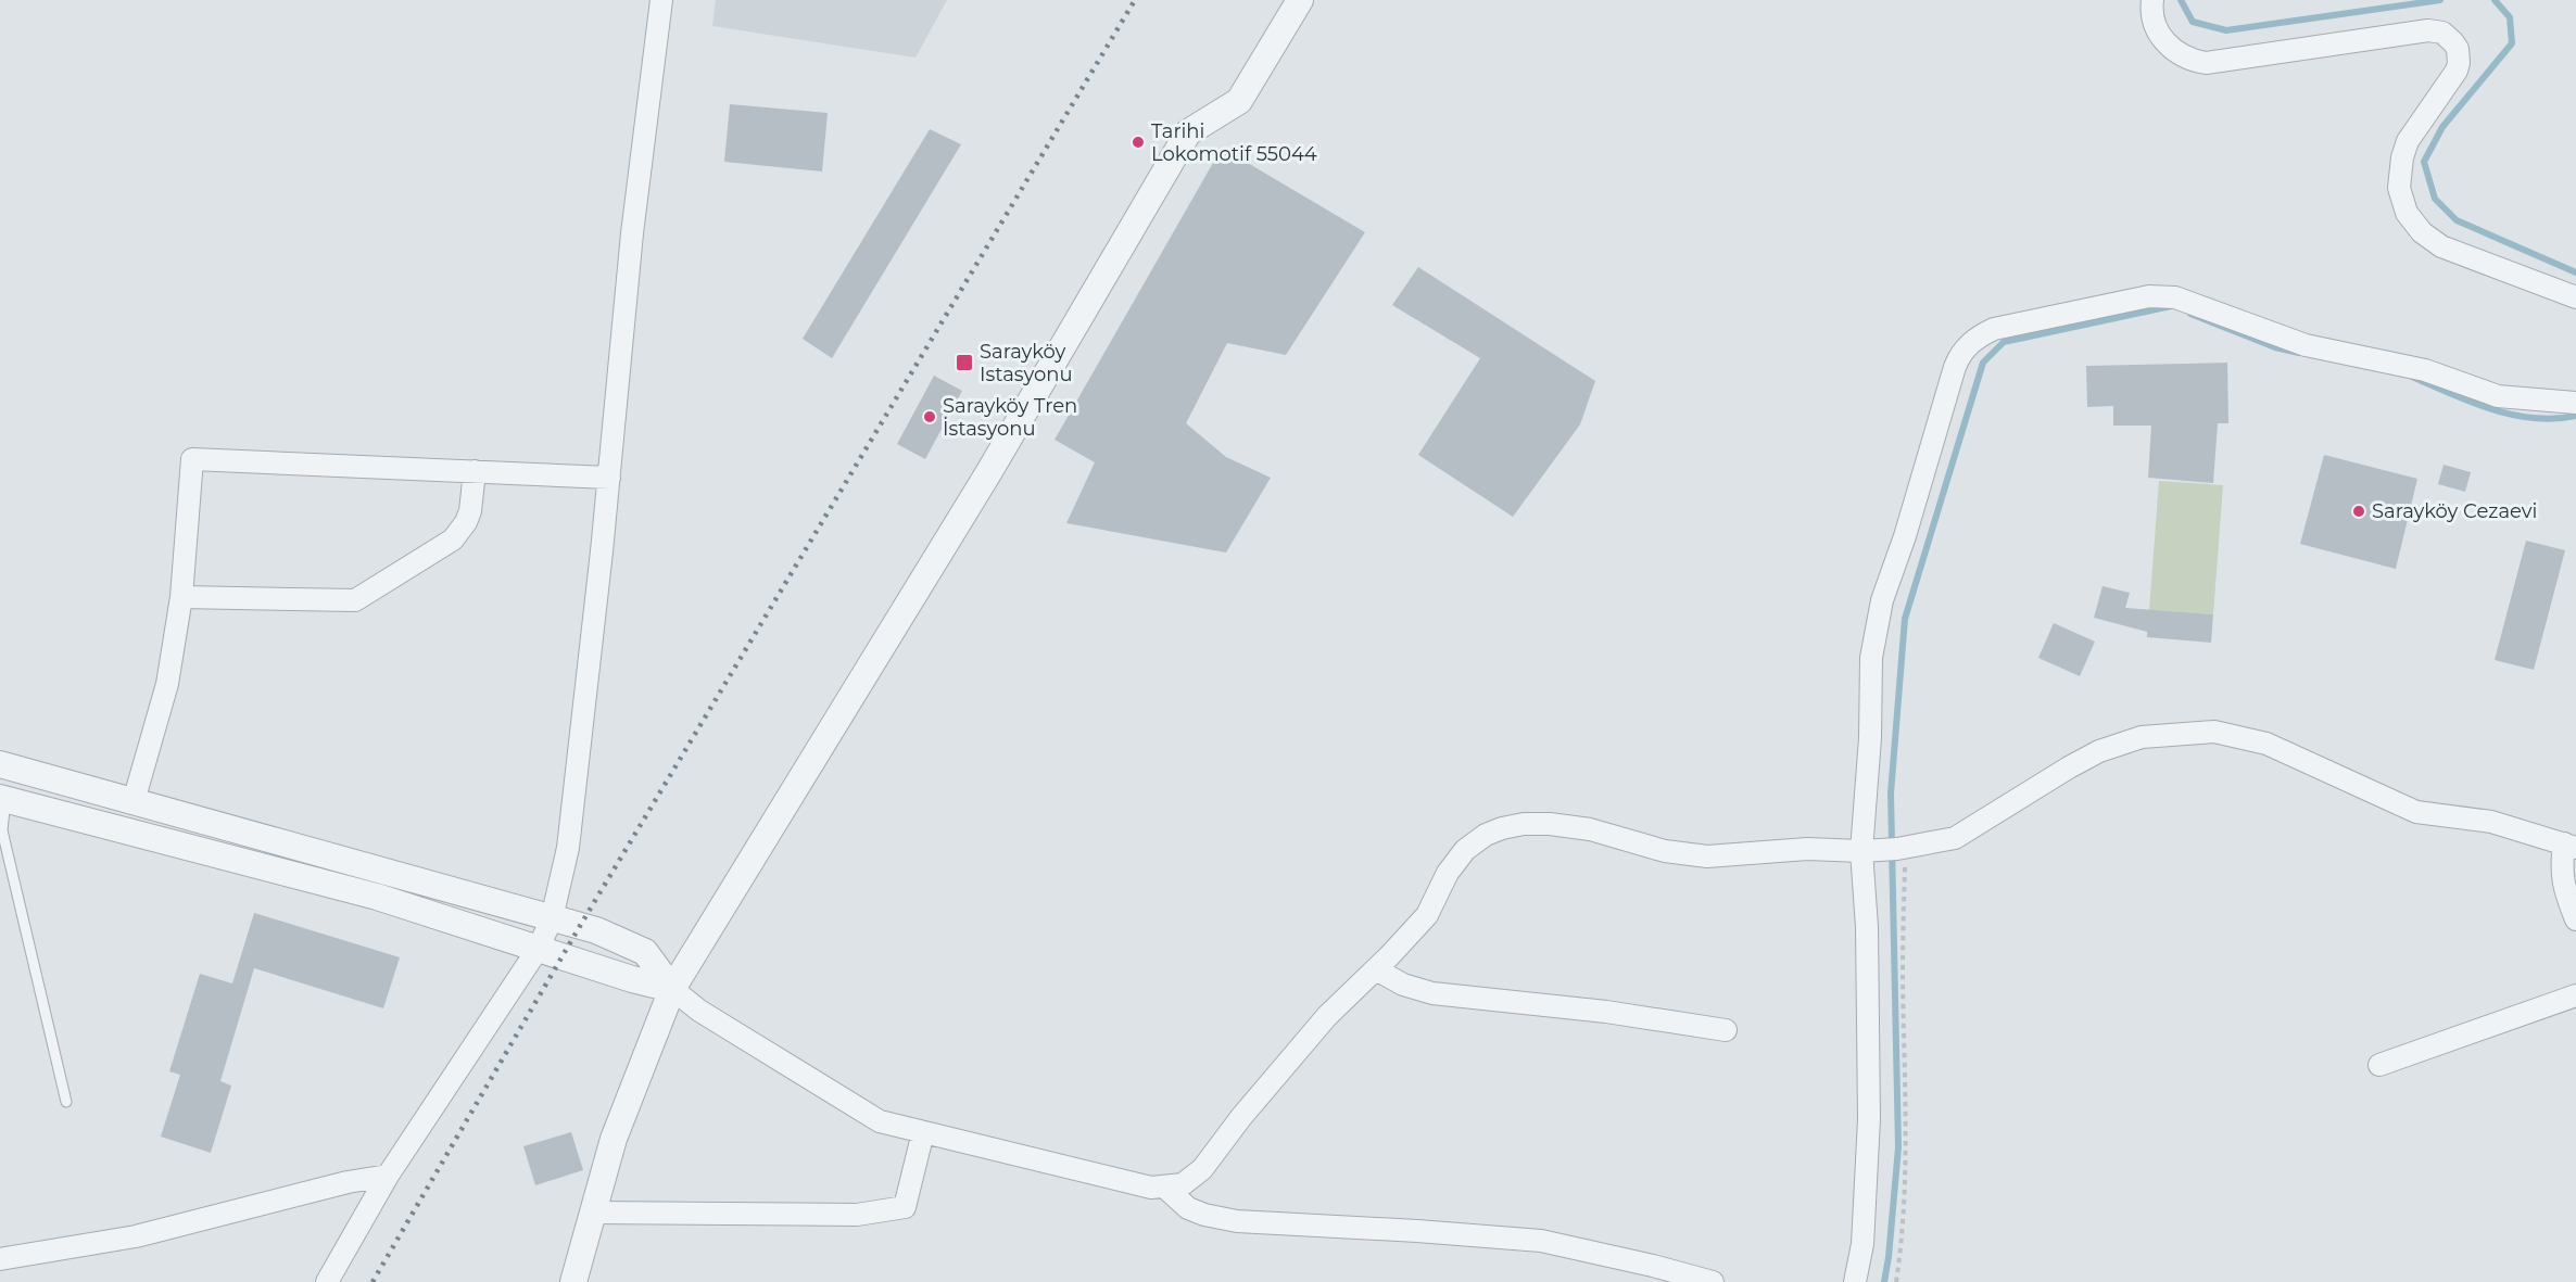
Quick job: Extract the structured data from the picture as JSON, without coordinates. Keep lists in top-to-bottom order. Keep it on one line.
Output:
{"places":{"other":["Tarihi Lokomotif 55044","Sarayköy Tren İstasyonu","Sarayköy Cezaevi"],"transit":["Sarayköy Istasyonu"]}}
